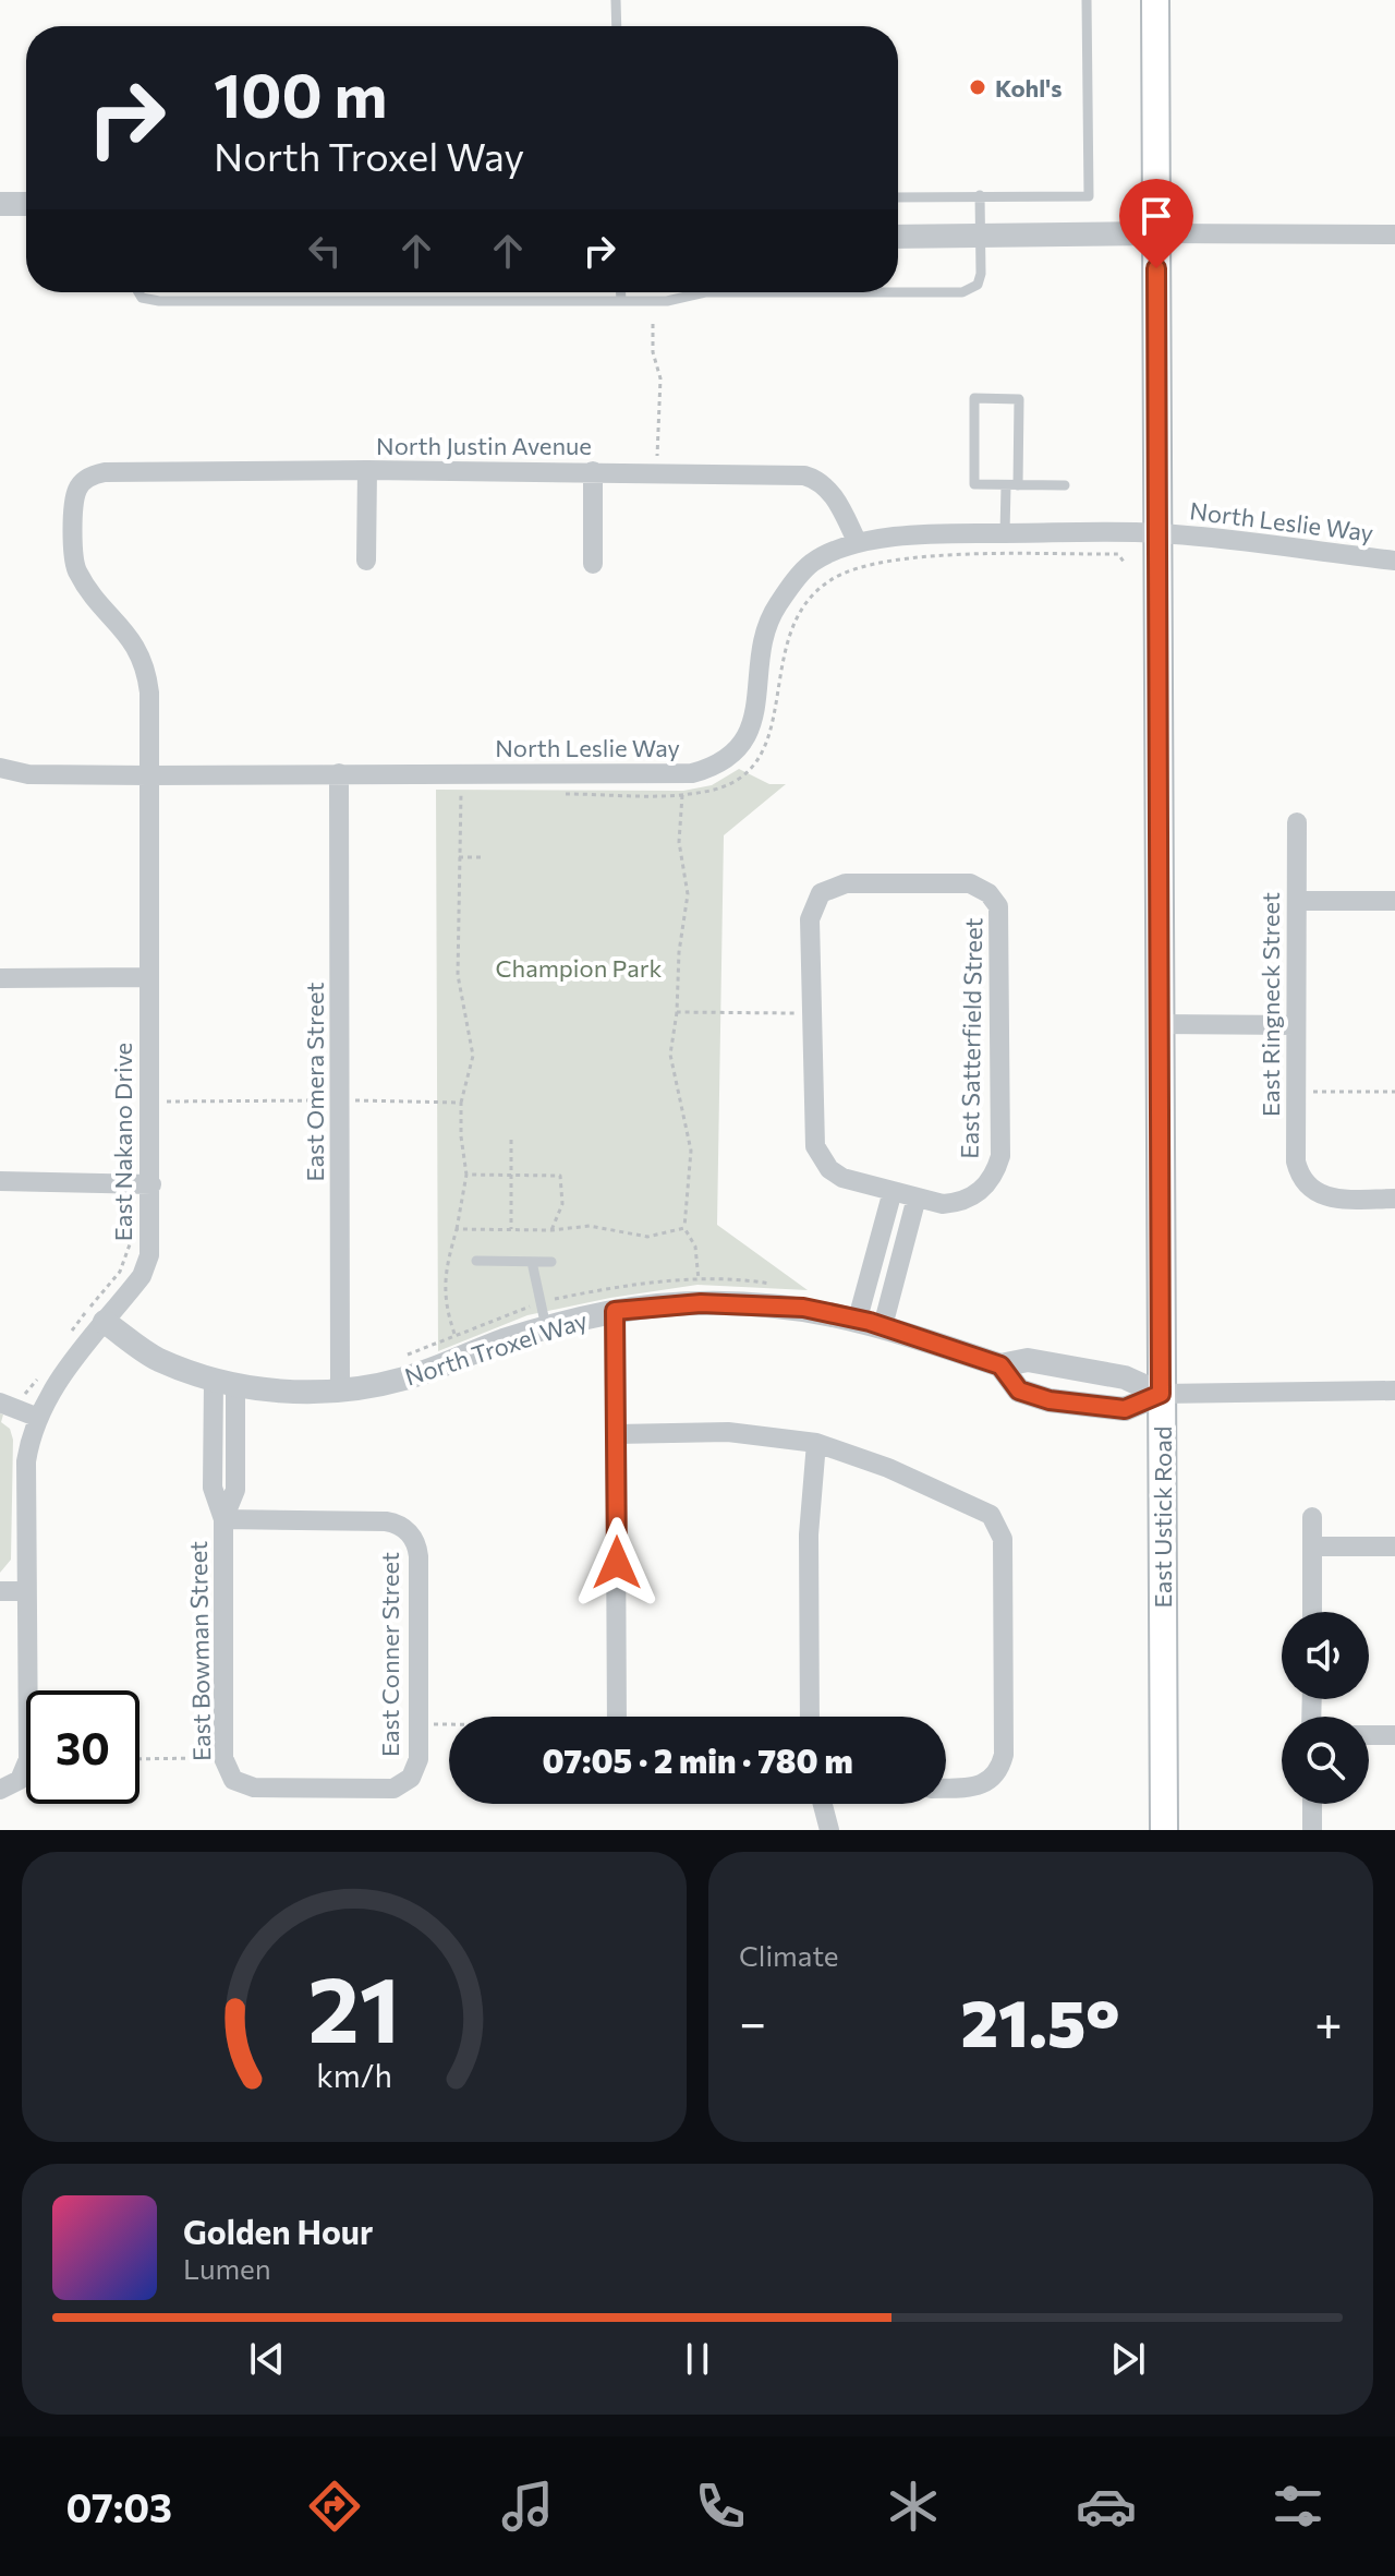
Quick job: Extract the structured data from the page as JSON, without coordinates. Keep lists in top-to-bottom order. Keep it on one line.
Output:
{"streets":{"main road":["East Ustick Road"],"street":["North Justin Avenue","North Leslie Way","East Ringneck Street","East Satterfield Street","East Omera Street","East Nakano Drive","North Troxel Way","East Bowman Street","East Conner Street"]},"crossings":[["North Justin Avenue","North Leslie Way"],["North Justin Avenue","East Nakano Drive"],["North Leslie Way","East Omera Street"],["North Leslie Way","East Nakano Drive"],["North Leslie Way","East Ustick Road"],["East Omera Street","North Troxel Way"],["East Nakano Drive","North Troxel Way"],["North Troxel Way","East Ustick Road"],["North Troxel Way","East Bowman Street"],["East Bowman Street","East Conner Street"]],"parks":["Champion Park"],"places":["Kohl's"],"page":{"turn":["100 m","North Troxel Way"],"limit":"30","trip":"07:05 · 2 min · 780 m","tile":"Climate","heat":["−","21.5°","+"],"song":["Golden Hour","Lumen"],"tabs":"07:03","gauge":["21","km/h"]}}
